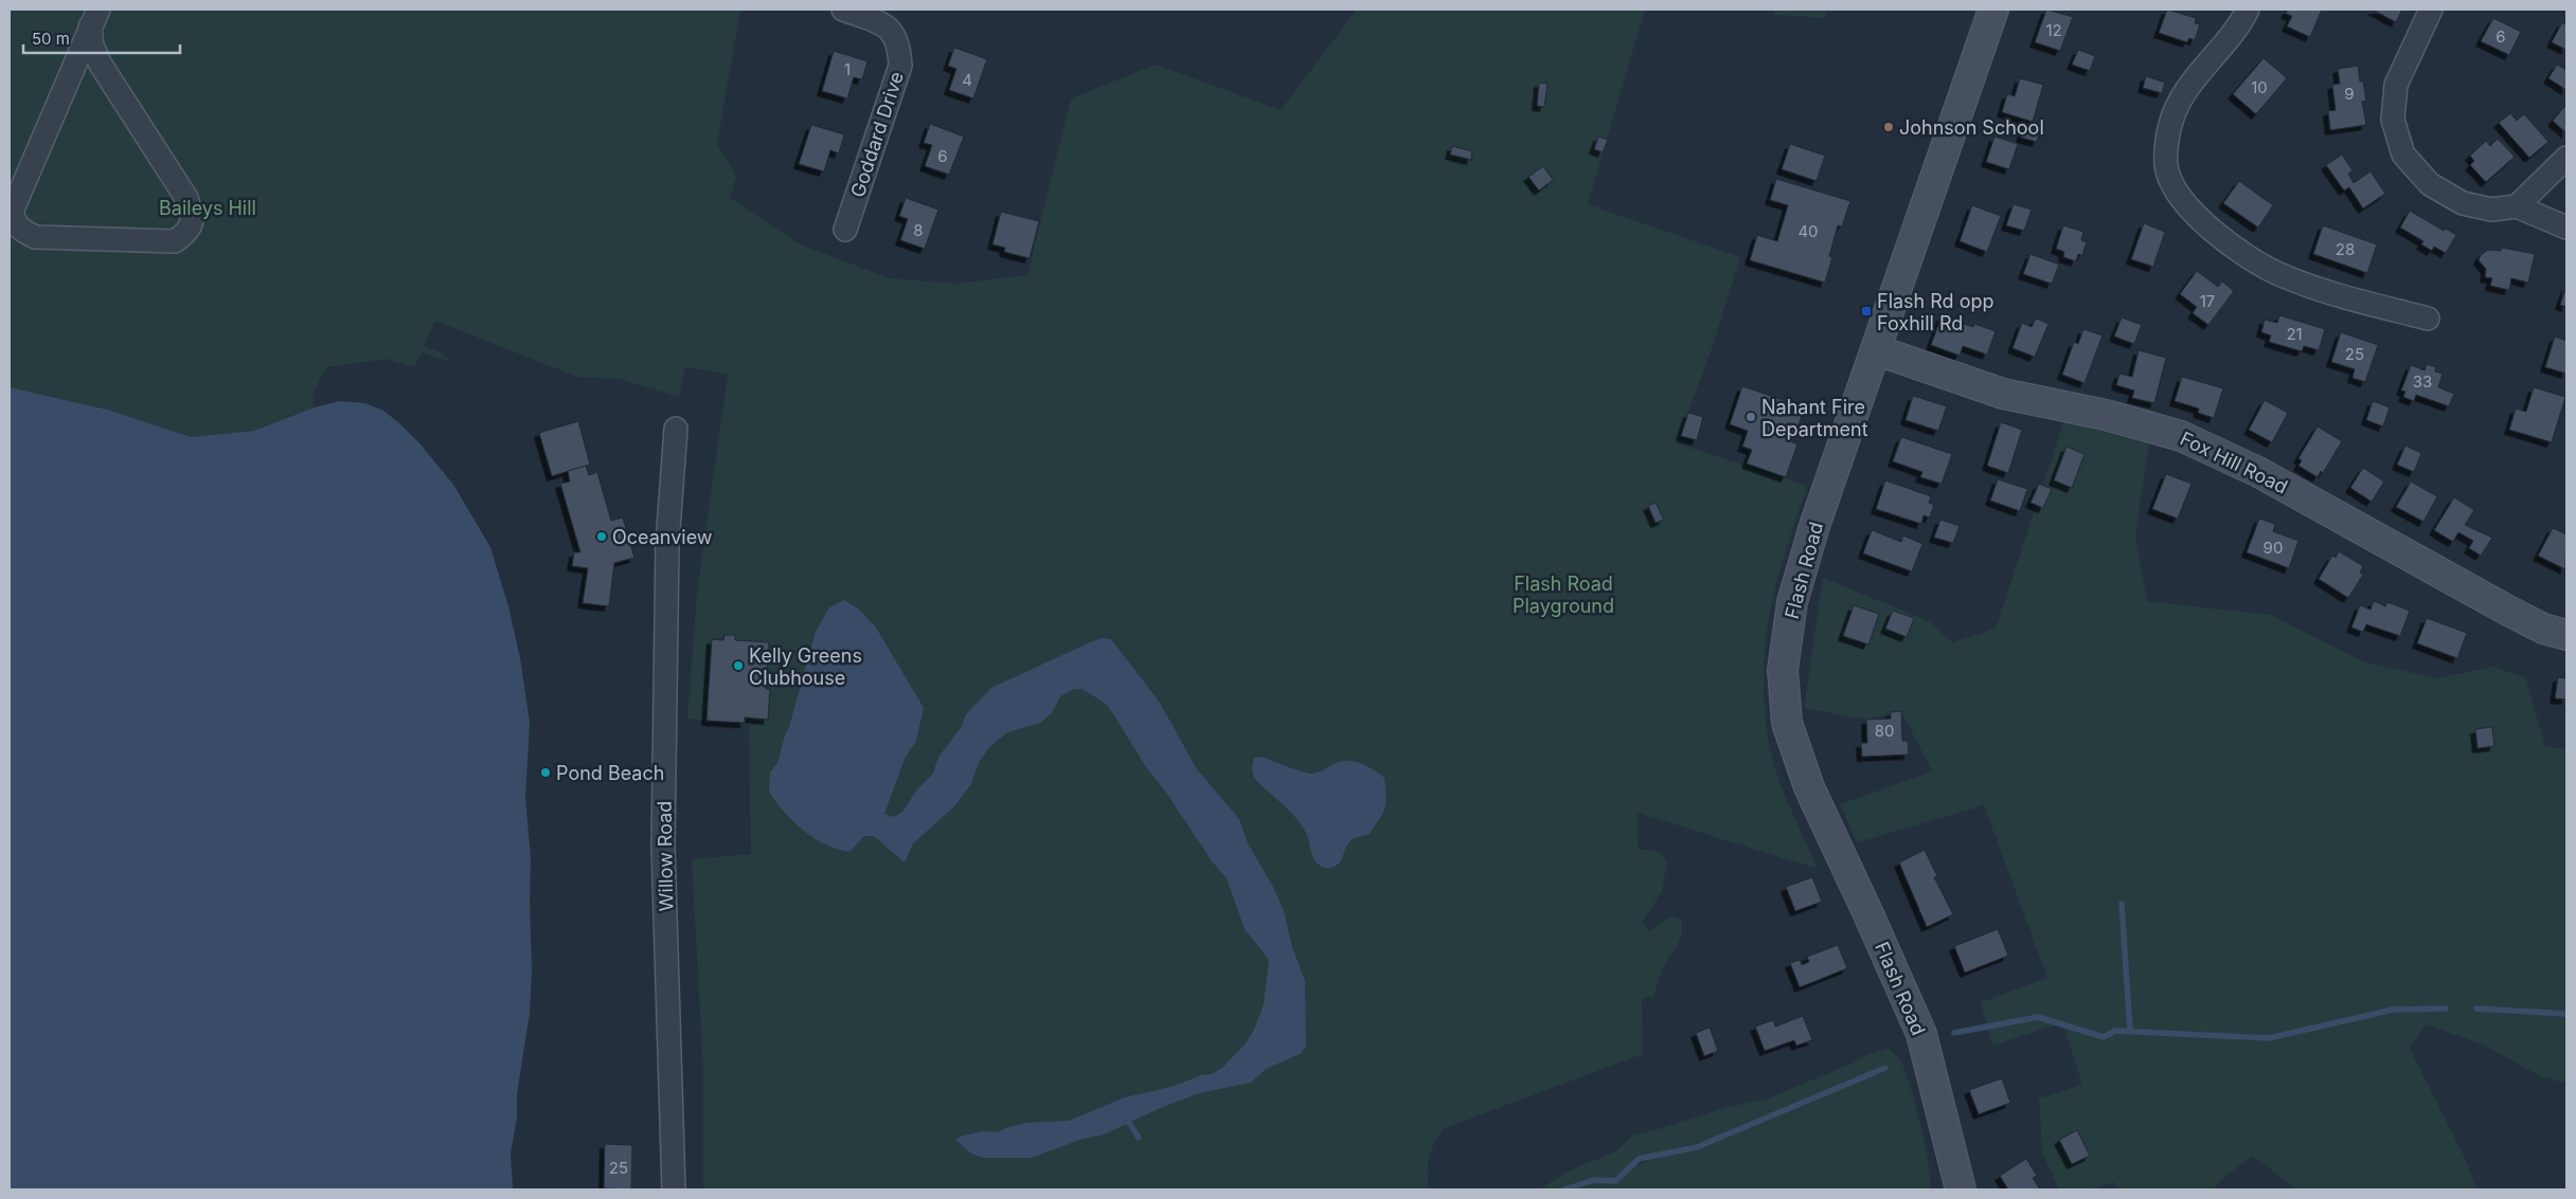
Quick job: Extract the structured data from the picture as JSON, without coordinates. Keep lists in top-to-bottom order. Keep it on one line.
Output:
{"streets":{"main road":["Fox Hill Road","Flash Road"],"street":["Goddard Drive","Willow Road"]},"crossings":[["Fox Hill Road","Flash Road"]],"parks":["Baileys Hill","Flash Road Playground"],"places":{"other":["Johnson School","Nahant Fire Department","Oceanview","Kelly Greens Clubhouse","Pond Beach"],"transit":["Flash Rd opp Foxhill Rd"]},"house_numbers":["12","6","1","4","10","9","6","8","40","28","17","21","25","33","90","80","25"],"scale_bar":"50 m"}
